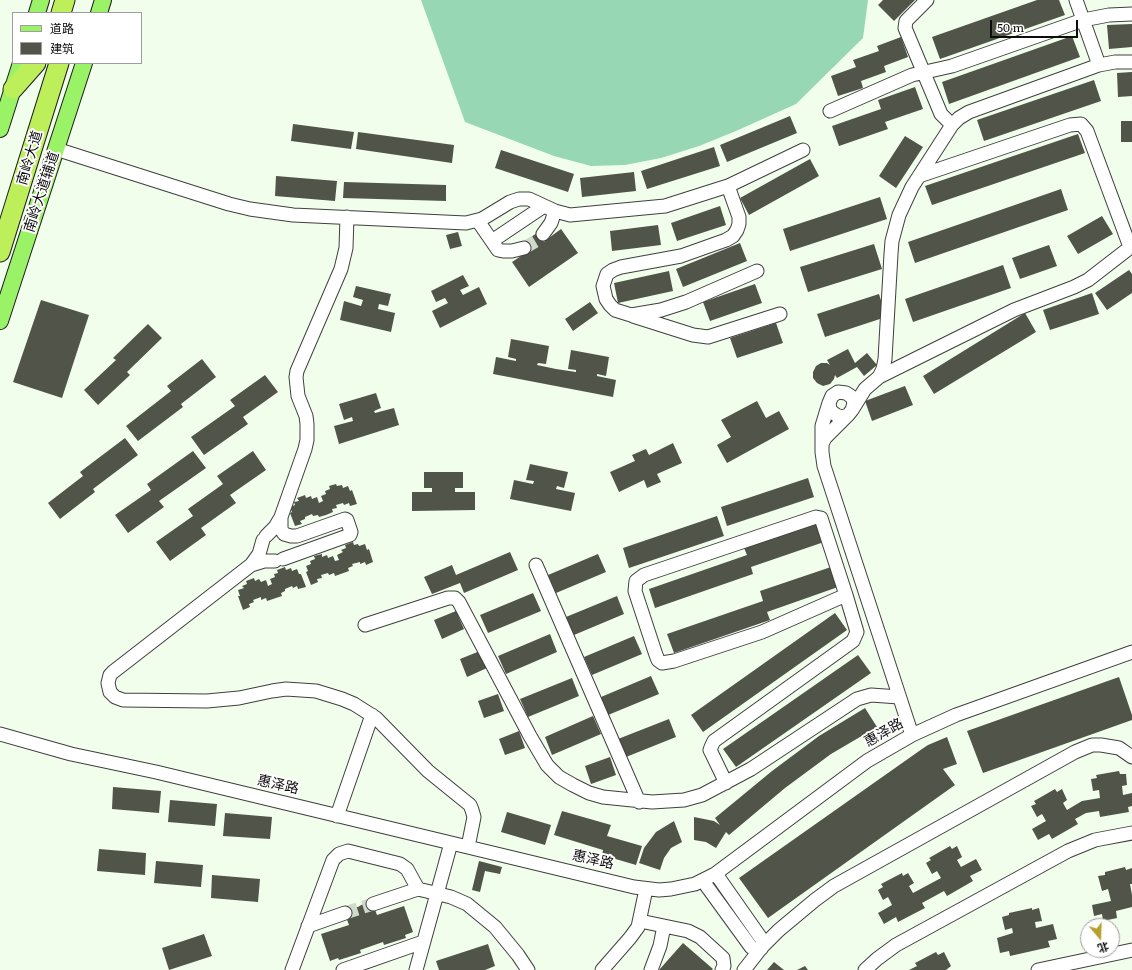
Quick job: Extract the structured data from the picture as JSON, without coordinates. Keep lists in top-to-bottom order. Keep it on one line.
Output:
{"streets":{"highway":["南岭大道"],"main road":["南岭大道辅道"],"street":["惠泽路"]},"legend":["道路","建筑"],"scale_bar":"50 m","north":"bottom"}
